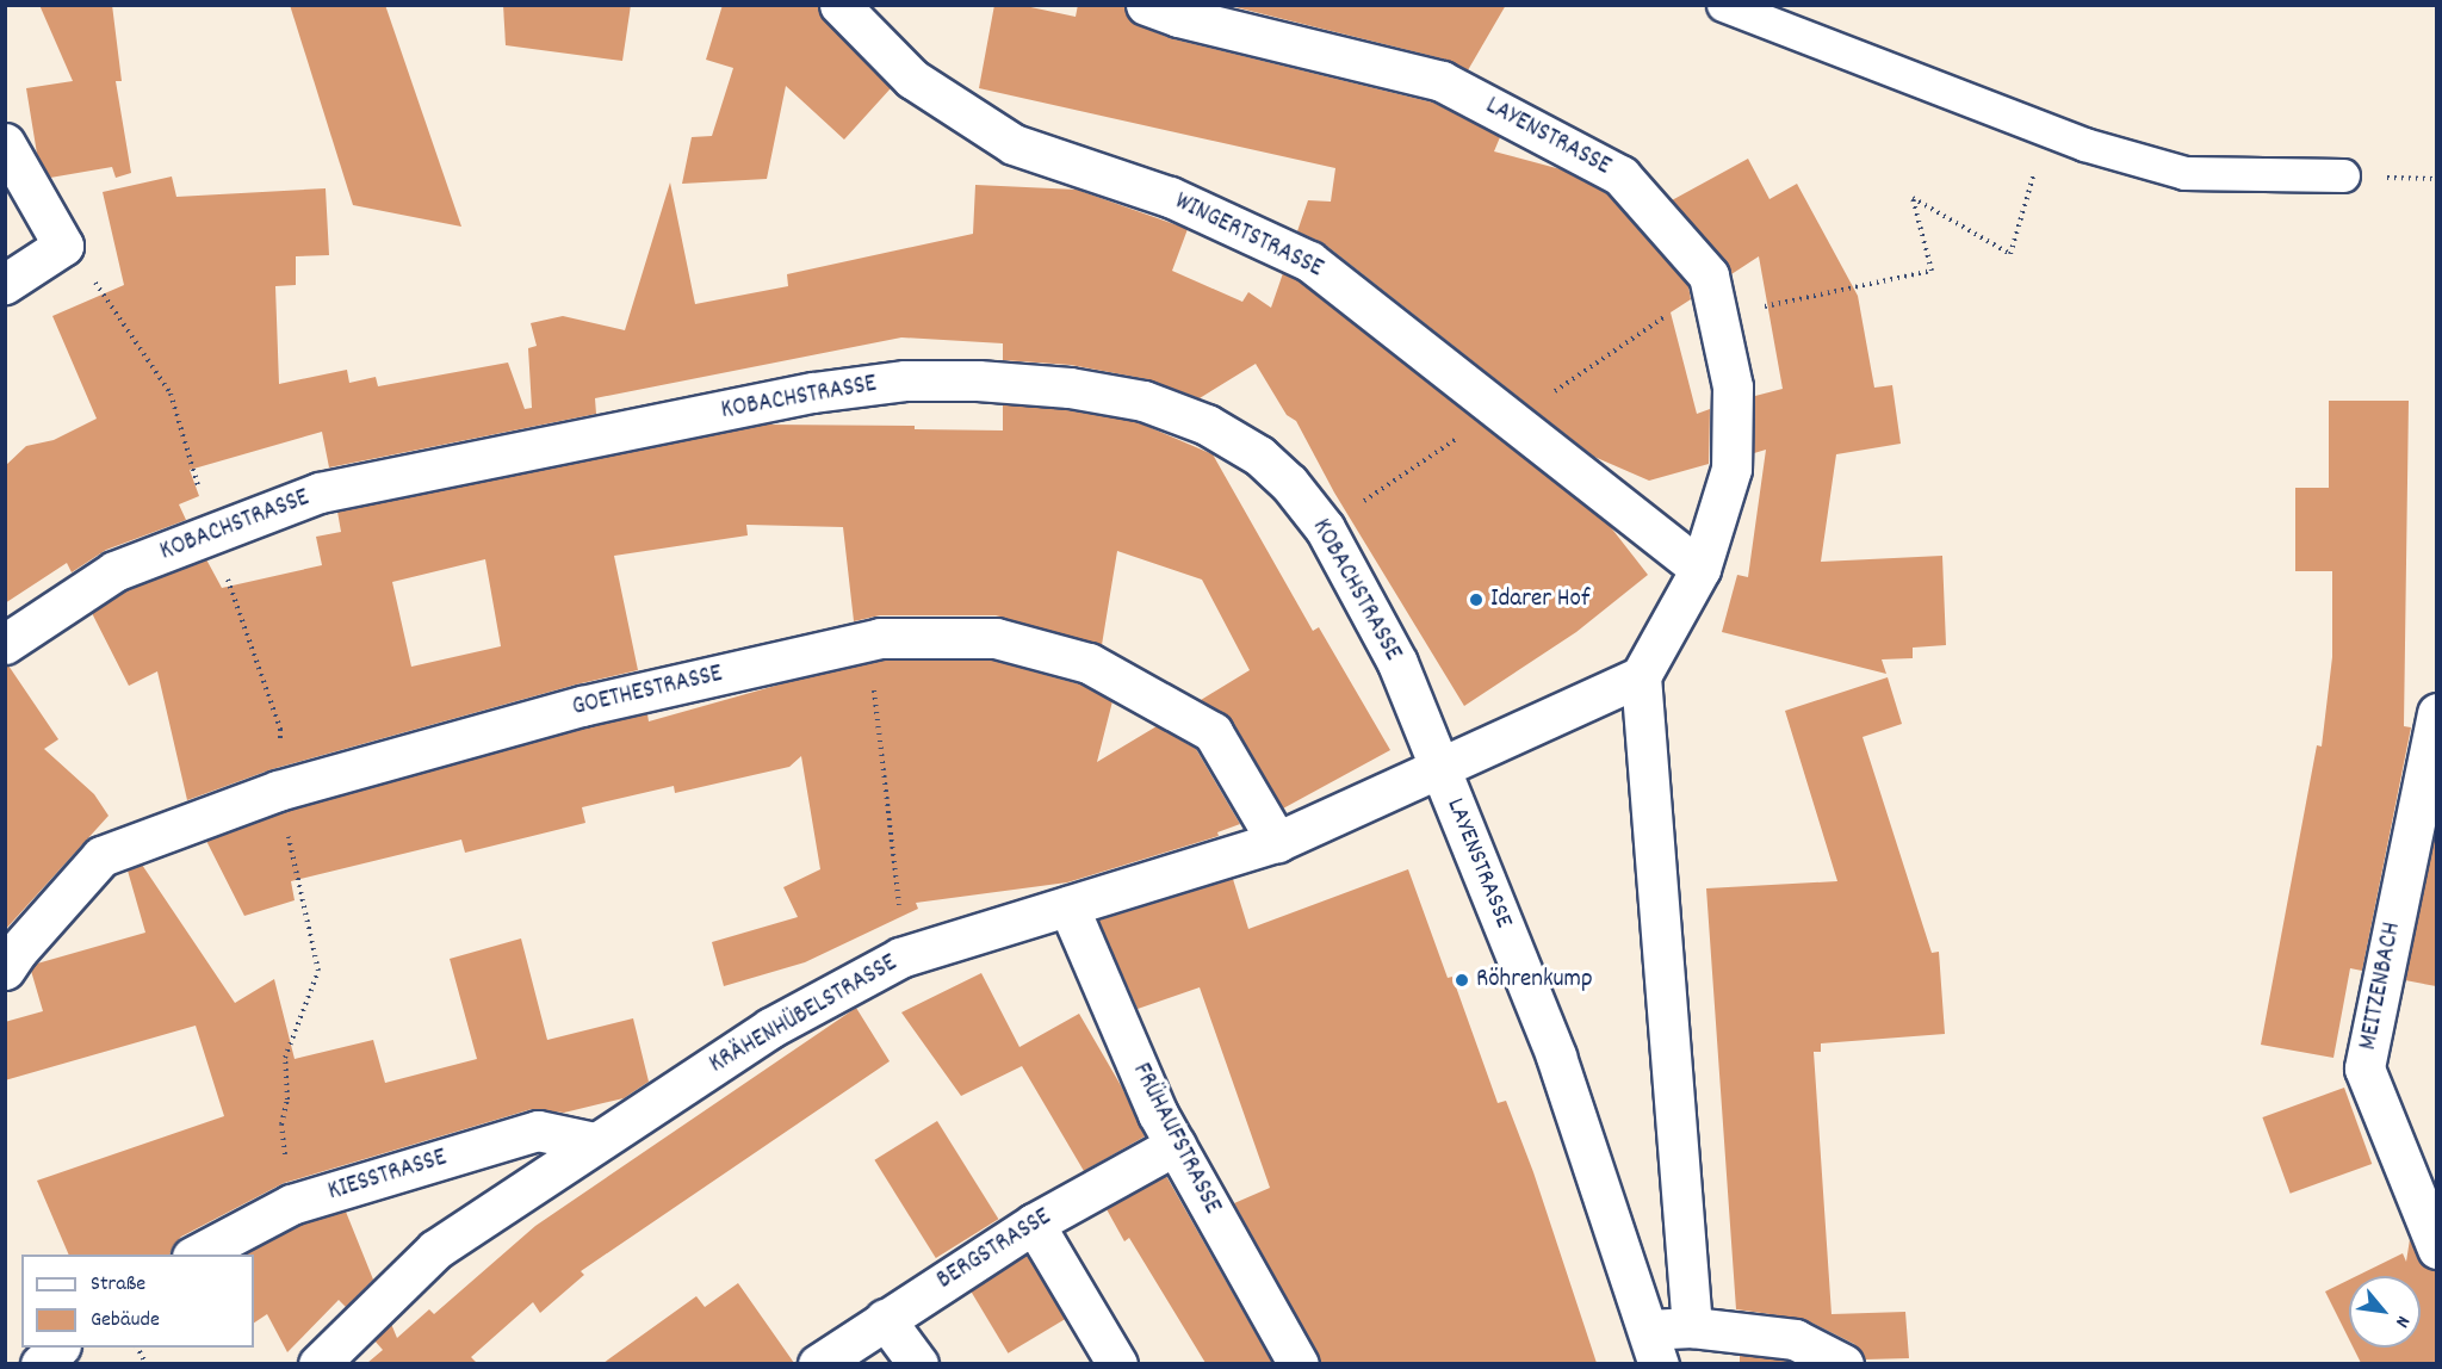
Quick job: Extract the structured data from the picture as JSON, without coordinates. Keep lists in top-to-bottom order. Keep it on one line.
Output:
{"streets":{"street":["LAYENSTRASSE","WINGERTSTRASSE","KOBACHSTRASSE","GOETHESTRASSE","MEITZENBACH","KRÄHENHÜBELSTRASSE","FRÜHAUFSTRASSE","KIESSTRASSE","BERGSTRASSE"]},"crossings":[["LAYENSTRASSE","WINGERTSTRASSE"],["LAYENSTRASSE","KOBACHSTRASSE"],["LAYENSTRASSE","KRÄHENHÜBELSTRASSE"],["KOBACHSTRASSE","KRÄHENHÜBELSTRASSE"],["GOETHESTRASSE","KRÄHENHÜBELSTRASSE"],["KRÄHENHÜBELSTRASSE","FRÜHAUFSTRASSE"],["KRÄHENHÜBELSTRASSE","KIESSTRASSE"],["FRÜHAUFSTRASSE","BERGSTRASSE"]],"places":["Idarer Hof","Röhrenkump"],"legend":["Straße","Gebäude"],"north":"bottom right"}
